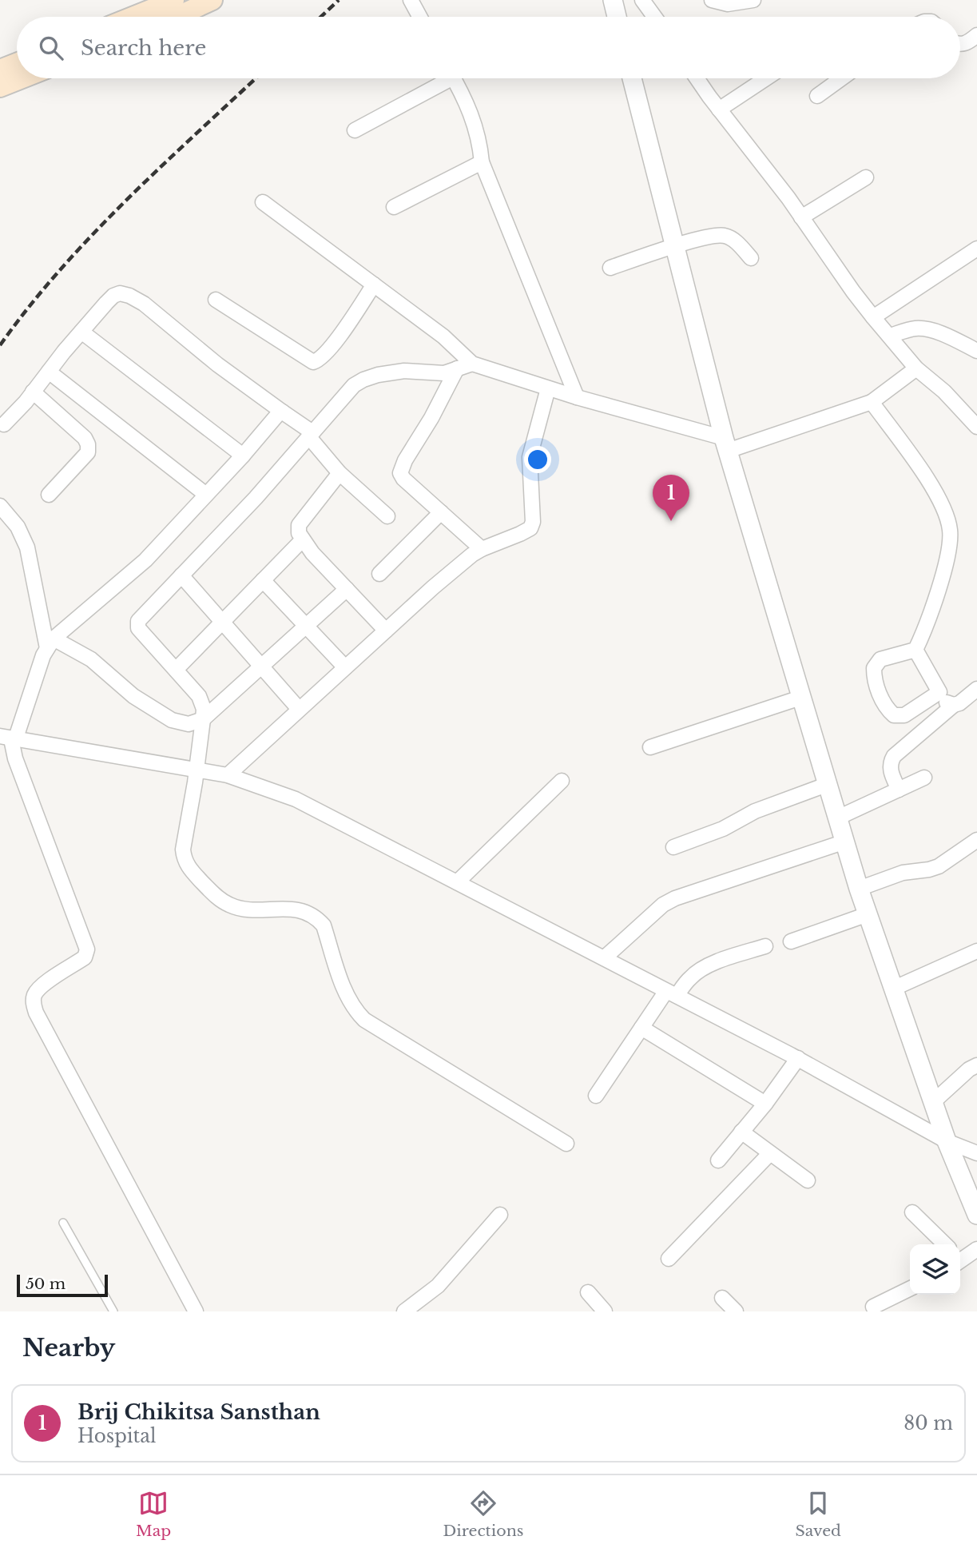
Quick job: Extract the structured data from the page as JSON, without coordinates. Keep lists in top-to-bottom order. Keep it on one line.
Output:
{"scale_bar":"50 m","page":{"search":"Search here","pins":"1","scale":"50 m","heading":"Nearby","list":[{"mark":"1","name":"Brij Chikitsa Sansthan","note":"Hospital","value":"80 m"}],"nav":["Map","Directions","Saved"]}}
